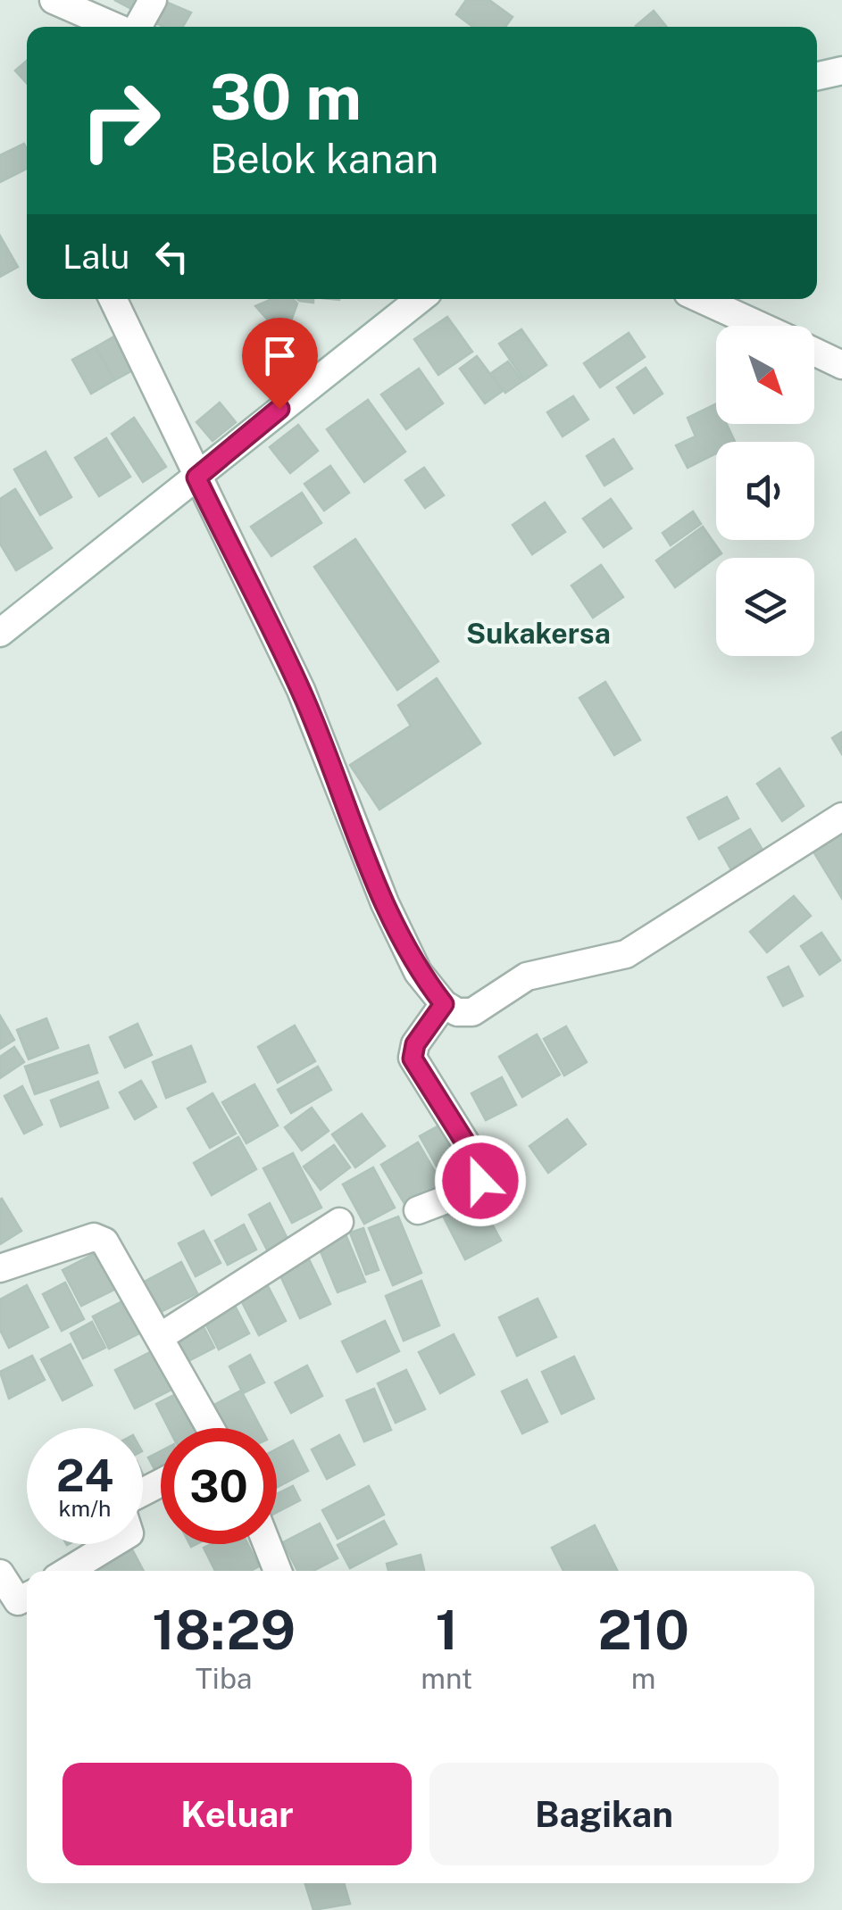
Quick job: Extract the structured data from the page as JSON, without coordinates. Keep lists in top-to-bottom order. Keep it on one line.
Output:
{"districts":["Sukakersa"],"north":"bottom right","page":{"turn":["30 m","Belok kanan"],"then":"Lalu","speed":"24 km/h","limit":"30","eta":["18:29","Tiba","1","mnt","210","m"],"buttons":["Keluar","Bagikan"]}}
